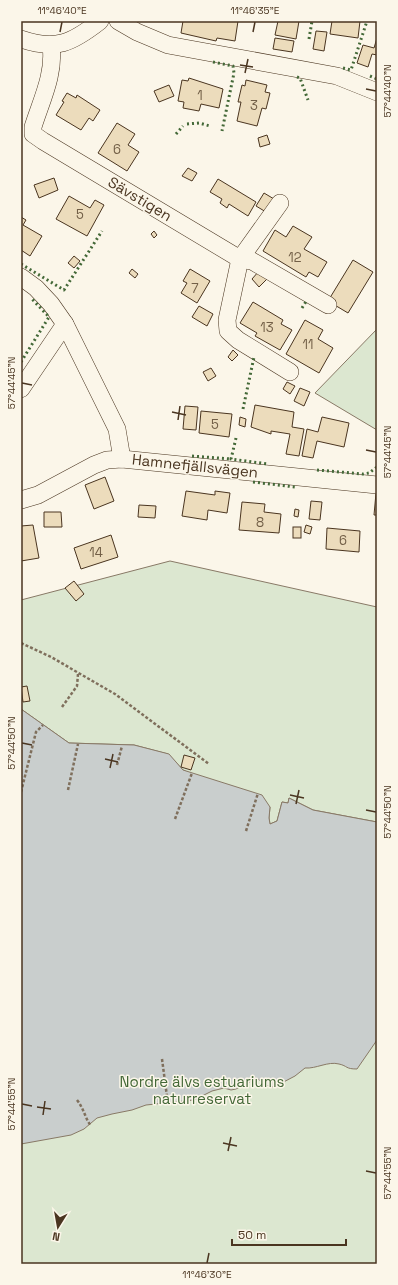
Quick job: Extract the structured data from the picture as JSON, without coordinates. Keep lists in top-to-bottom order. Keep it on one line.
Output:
{"streets":{"street":["Sävstigen","Hamnefjällsvägen"]},"parks":["Nordre älvs estuariums naturreservat"],"house_numbers":["1","3","6","5","12","7","13","11","5","8","6","14"],"scale_bar":"50 m","north":"bottom","coordinates":["11°46'40\"E","11°46'35\"E","57°44'40\"N","57°44'45\"N","57°44'50\"N","57°44'55\"N","11°46'30\"E"]}
